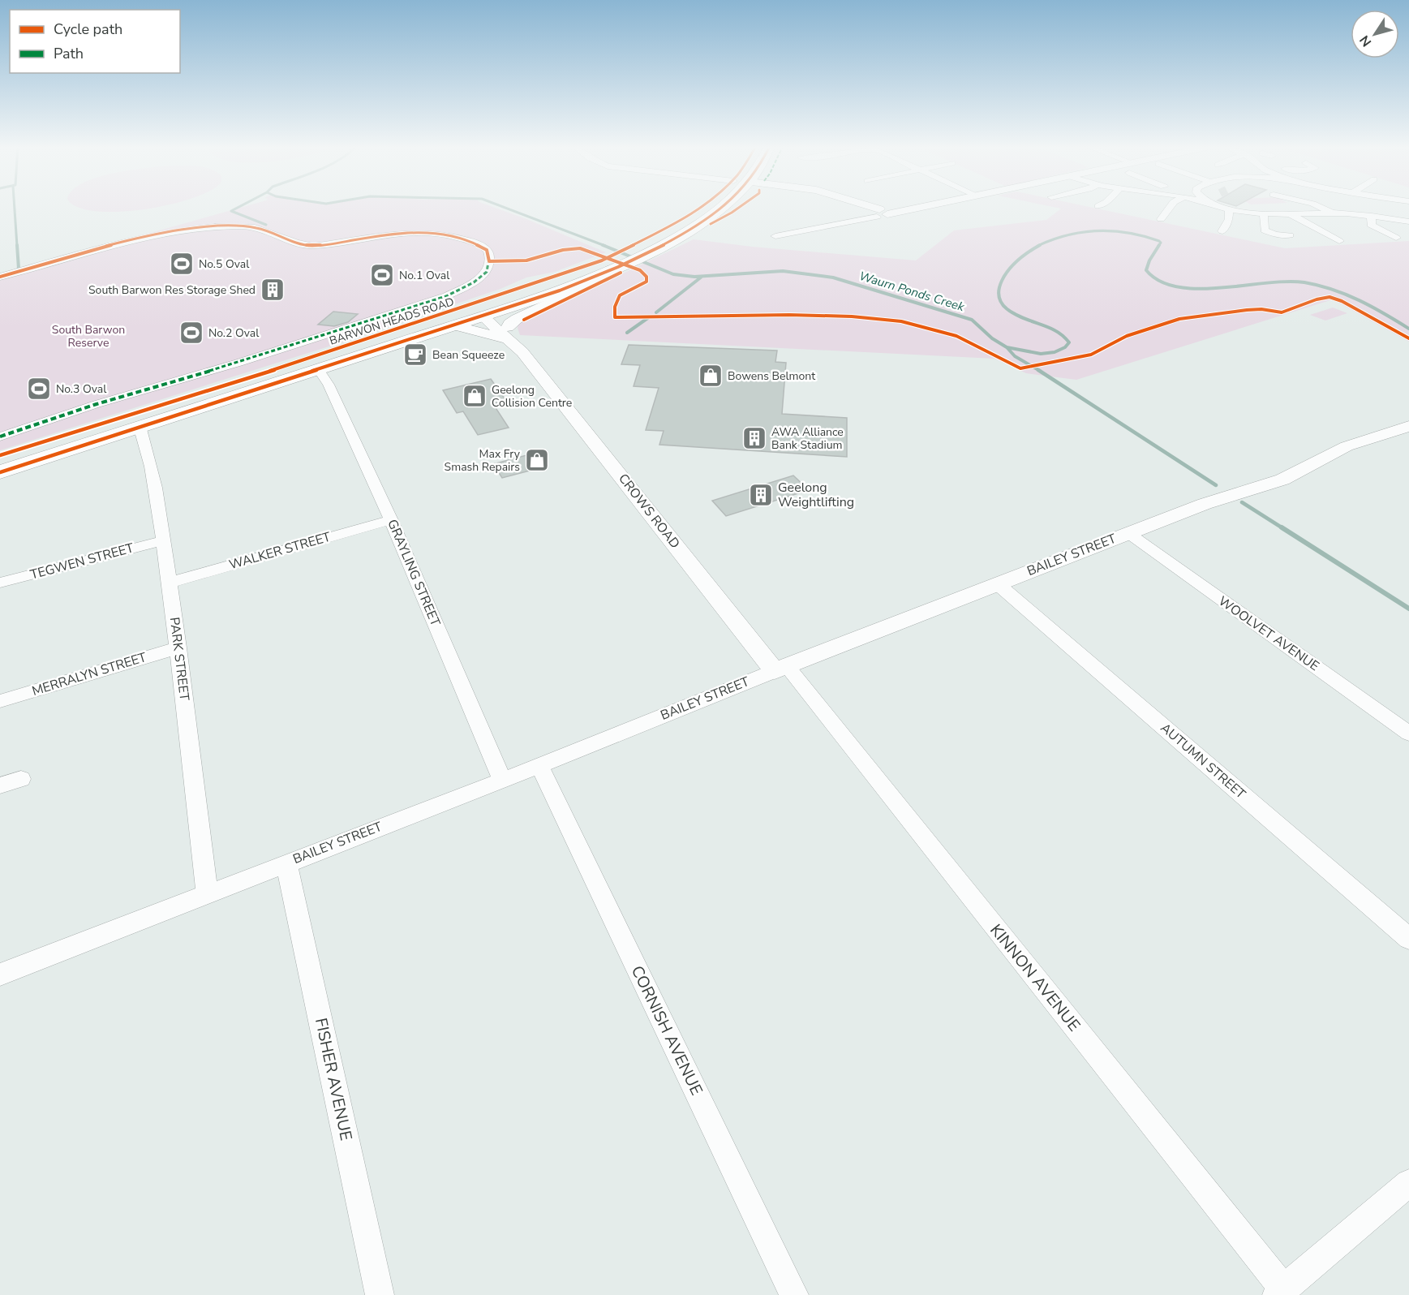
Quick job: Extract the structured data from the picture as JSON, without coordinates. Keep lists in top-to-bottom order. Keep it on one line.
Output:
{"streets":{"main road":["BARWON HEADS ROAD"],"street":["CROWS ROAD","WALKER STREET","BAILEY STREET","TEGWEN STREET","GRAYLING STREET","WOOLVET AVENUE","PARK STREET","MERRALYN STREET","AUTUMN STREET","KINNON AVENUE","CORNISH AVENUE","FISHER AVENUE"]},"crossings":[["BARWON HEADS ROAD","CROWS ROAD"],["BARWON HEADS ROAD","GRAYLING STREET"],["BARWON HEADS ROAD","PARK STREET"],["CROWS ROAD","BAILEY STREET"],["CROWS ROAD","KINNON AVENUE"],["WALKER STREET","GRAYLING STREET"],["WALKER STREET","PARK STREET"],["BAILEY STREET","GRAYLING STREET"],["BAILEY STREET","WOOLVET AVENUE"],["BAILEY STREET","PARK STREET"],["BAILEY STREET","AUTUMN STREET"],["BAILEY STREET","KINNON AVENUE"],["BAILEY STREET","CORNISH AVENUE"],["BAILEY STREET","FISHER AVENUE"],["TEGWEN STREET","PARK STREET"],["PARK STREET","MERRALYN STREET"]],"water":["Waurn Ponds Creek"],"parks":["South Barwon Reserve"],"places":{"sports":["No.5 Oval","No.1 Oval","No.2 Oval","No.3 Oval"],"building":["South Barwon Res Storage Shed","AWA Alliance Bank Stadium","Geelong Weightlifting"],"cafe":["Bean Squeeze"],"shop":["Bowens Belmont","Geelong Collision Centre","Max Fry Smash Repairs"]},"legend":["Cycle path","Path"],"north":"bottom left"}
